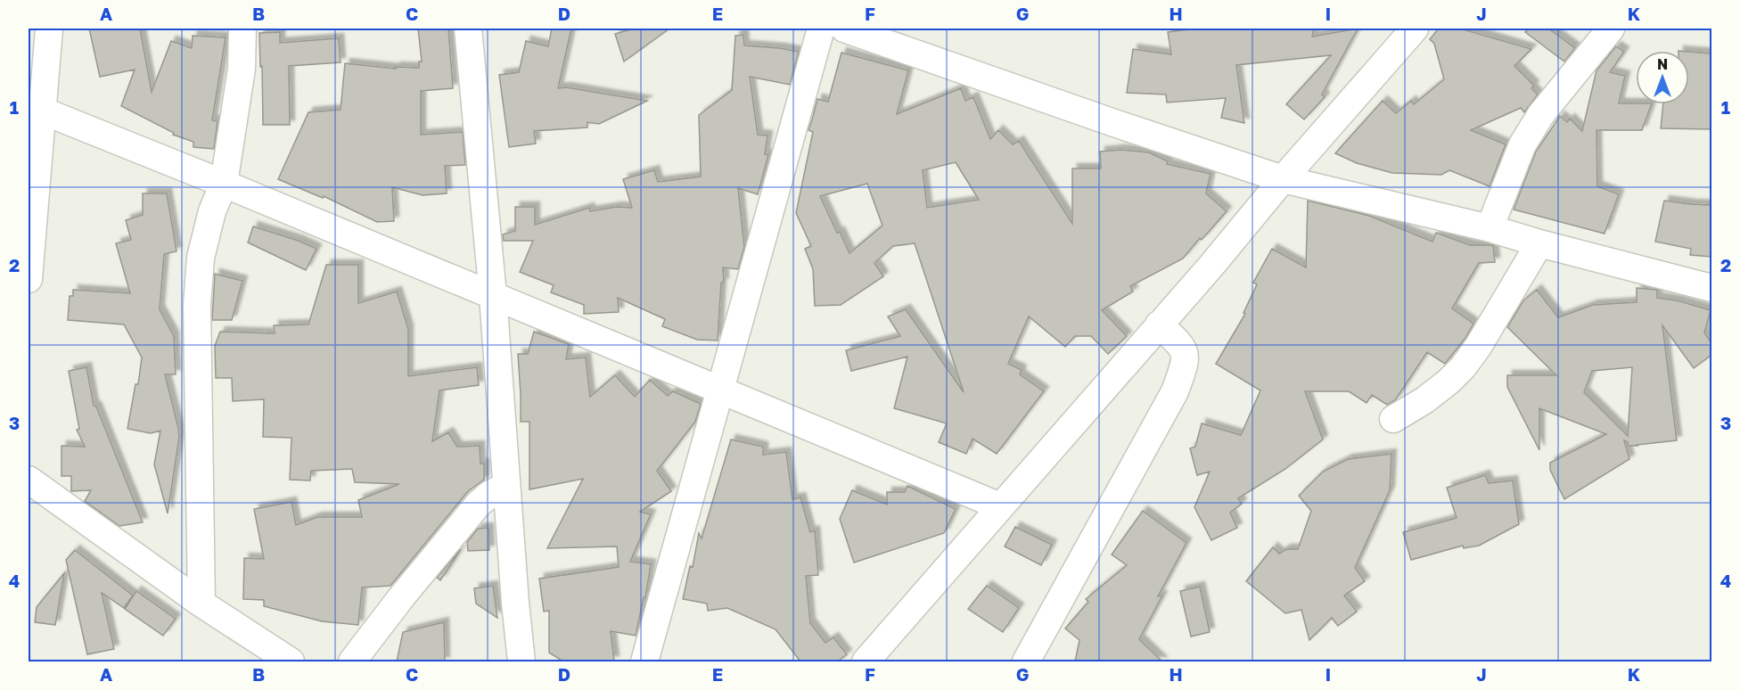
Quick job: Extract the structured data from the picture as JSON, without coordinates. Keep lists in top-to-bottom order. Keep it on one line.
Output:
{"north":"top","grid":{"columns":["A","B","C","D","E","F","G","H","I","J","K"],"rows":["1","2","3","4"]}}
